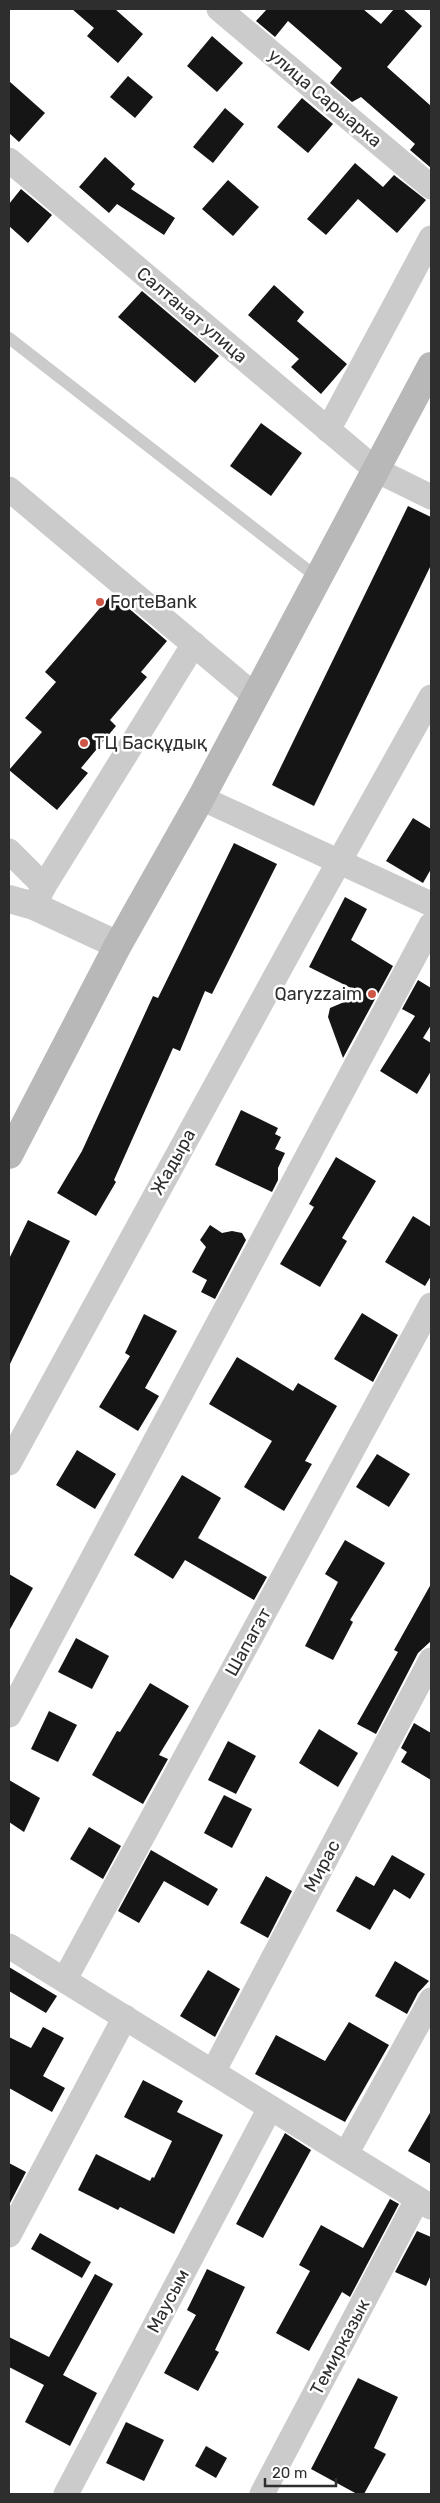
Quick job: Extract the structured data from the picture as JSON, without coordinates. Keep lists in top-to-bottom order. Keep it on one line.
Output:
{"streets":{"street":["улица Сарыарка","Салтанат улица","Жадыра","Шапагат","Мирас","Маусым","Темирказык"]},"places":["ForteBank","ТЦ Басқұдық","Qaryzzaim"],"scale_bar":"20 m"}
